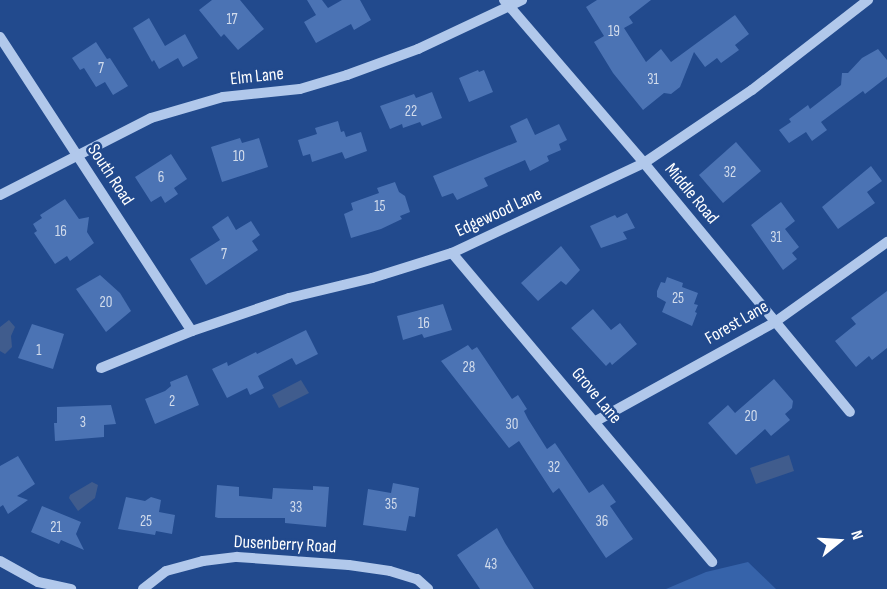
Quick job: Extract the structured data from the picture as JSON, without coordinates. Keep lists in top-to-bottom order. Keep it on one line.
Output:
{"streets":{"street":["Elm Lane","South Road","Middle Road","Edgewood Lane","Forest Lane","Grove Lane","Dusenberry Road"]},"crossings":[["Elm Lane","South Road"],["Elm Lane","Middle Road"],["South Road","Edgewood Lane"],["Middle Road","Edgewood Lane"],["Middle Road","Forest Lane"],["Edgewood Lane","Grove Lane"],["Forest Lane","Grove Lane"]],"house_numbers":["17","19","7","31","22","10","32","6","15","16","31","7","25","20","16","1","28","2","20","3","30","32","35","33","25","36","21","43"],"north":"right"}
